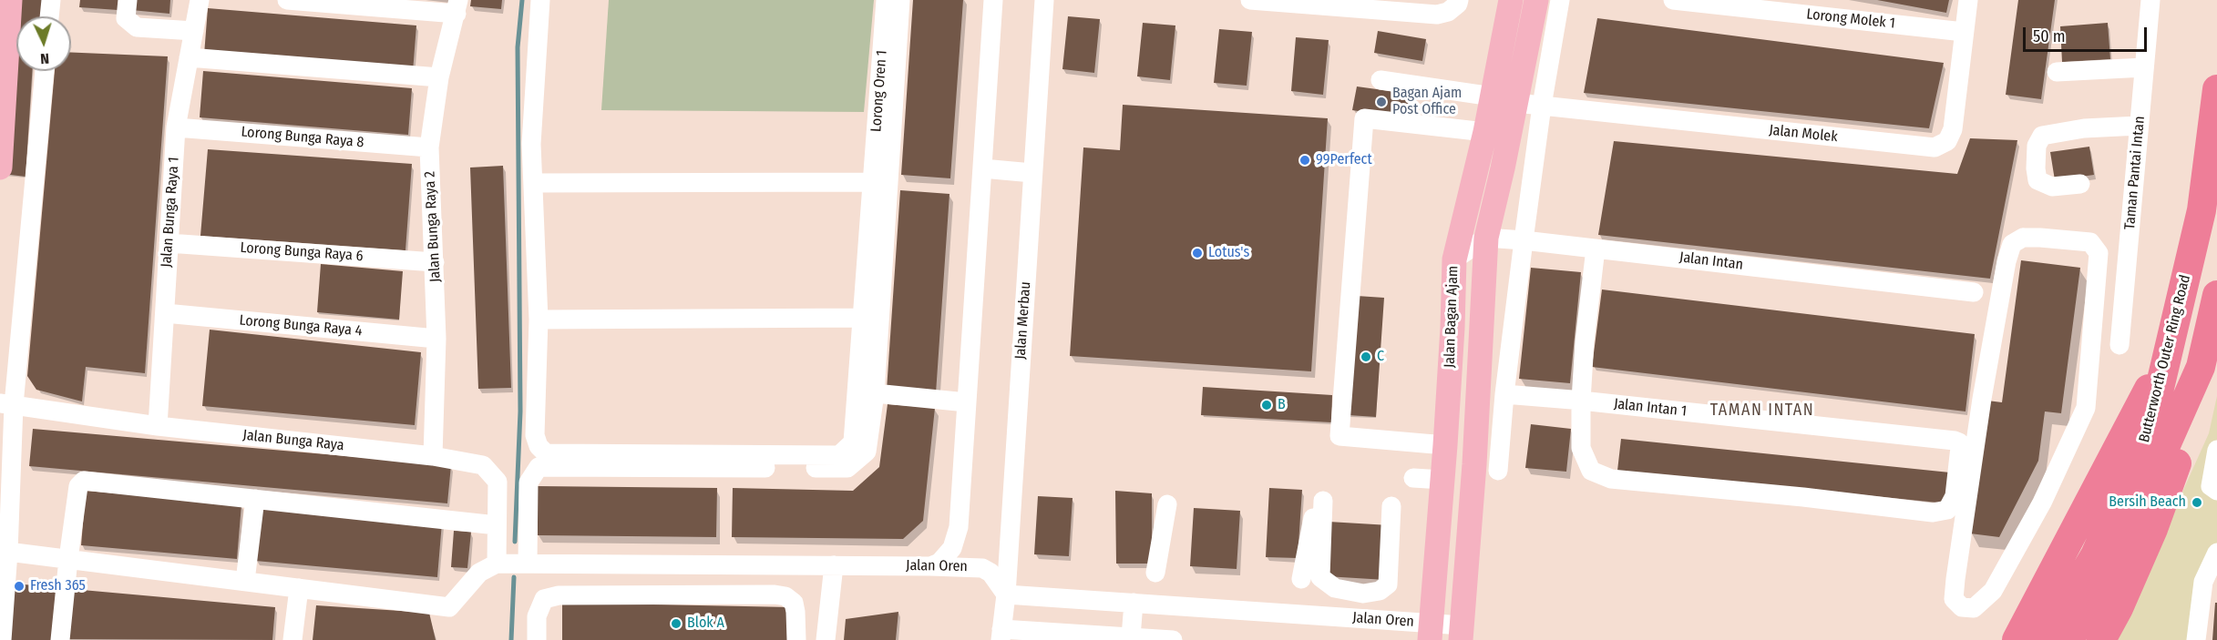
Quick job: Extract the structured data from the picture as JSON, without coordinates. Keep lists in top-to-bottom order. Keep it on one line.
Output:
{"streets":{"highway":["Butterworth Outer Ring Road"],"main road":["Jalan Bagan Ajam"],"street":["Lorong Molek 1","Lorong Oren 1","Jalan Molek","Lorong Bunga Raya 8","Taman Pantai Intan","Jalan Bunga Raya 1","Jalan Bunga Raya 2","Lorong Bunga Raya 6","Jalan Intan","Jalan Merbau","Lorong Bunga Raya 4","Jalan Intan 1","Jalan Bunga Raya","Jalan Oren"]},"crossings":[["Lorong Molek 1","Jalan Molek"],["Jalan Molek","Jalan Bagan Ajam"],["Lorong Bunga Raya 8","Jalan Bunga Raya 1"],["Lorong Bunga Raya 8","Jalan Bunga Raya 2"],["Jalan Bunga Raya 1","Lorong Bunga Raya 6"],["Jalan Bunga Raya 1","Lorong Bunga Raya 4"],["Jalan Bunga Raya 1","Jalan Bunga Raya"],["Jalan Bunga Raya 2","Lorong Bunga Raya 6"],["Jalan Bunga Raya 2","Lorong Bunga Raya 4"],["Jalan Bunga Raya 2","Jalan Bunga Raya"],["Jalan Intan","Jalan Bagan Ajam"],["Jalan Bagan Ajam","Jalan Oren"],["Jalan Merbau","Jalan Oren"],["Jalan Bunga Raya","Jalan Oren"]],"districts":["TAMAN INTAN"],"places":["Bagan Ajam Post Office","99Perfect","Lotus's","C","B","Bersih Beach","Fresh 365","Blok A"],"scale_bar":"50 m","north":"bottom"}
